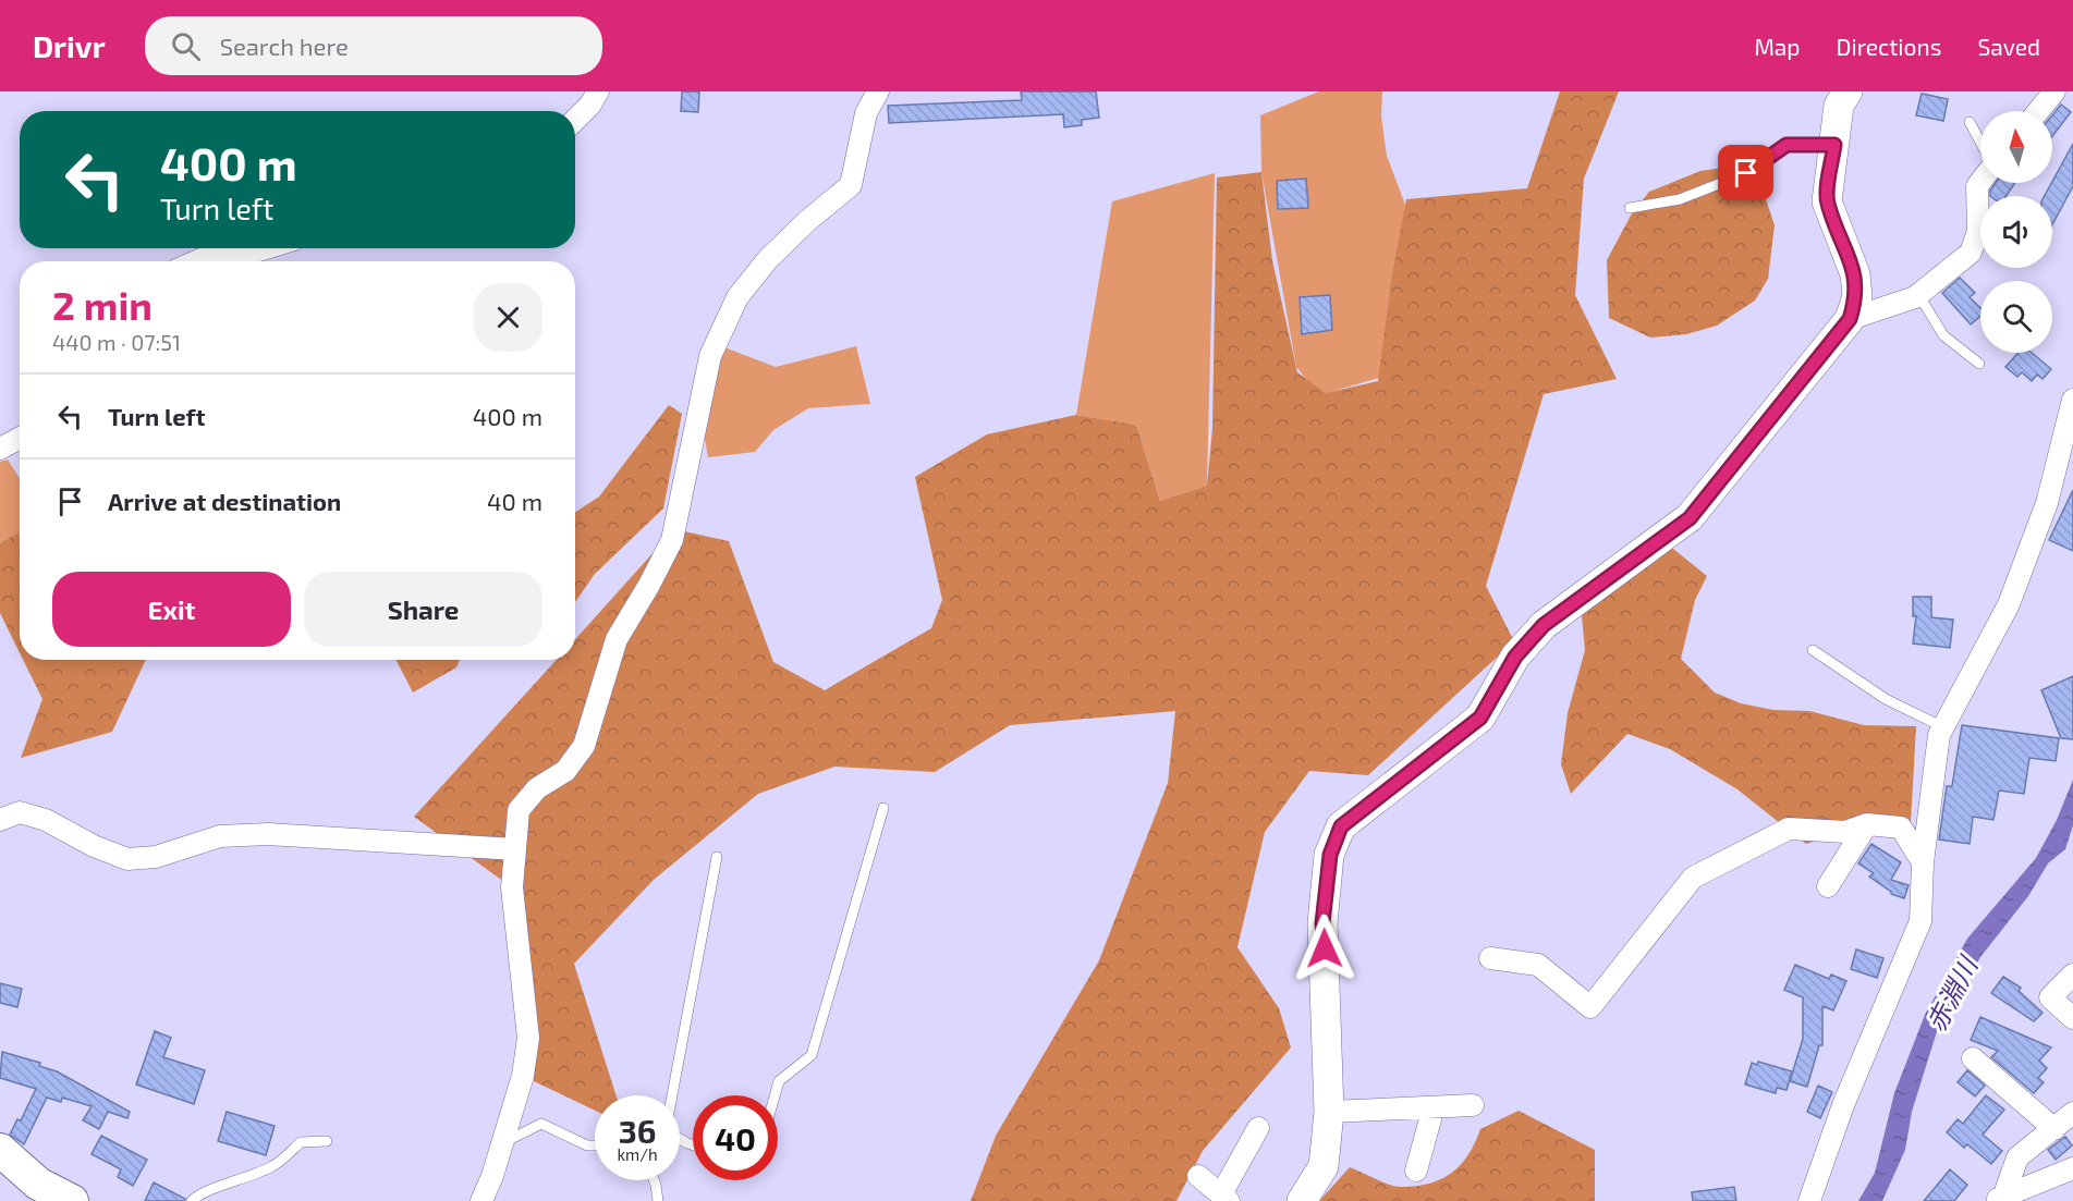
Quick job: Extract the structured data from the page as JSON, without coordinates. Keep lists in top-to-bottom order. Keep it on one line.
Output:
{"water":["赤淵川"],"north":"top","page":{"header":"Drivr","search":"Search here","nav":["Map","Directions","Saved"],"turn":["400 m","Turn left"],"heading":["2 min","440 m · 07:51"],"list":[{"name":"Turn left","value":"400 m"},{"name":"Arrive at destination","value":"40 m"}],"buttons":["Exit","Share"],"speed":"36 km/h","limit":"40"}}
